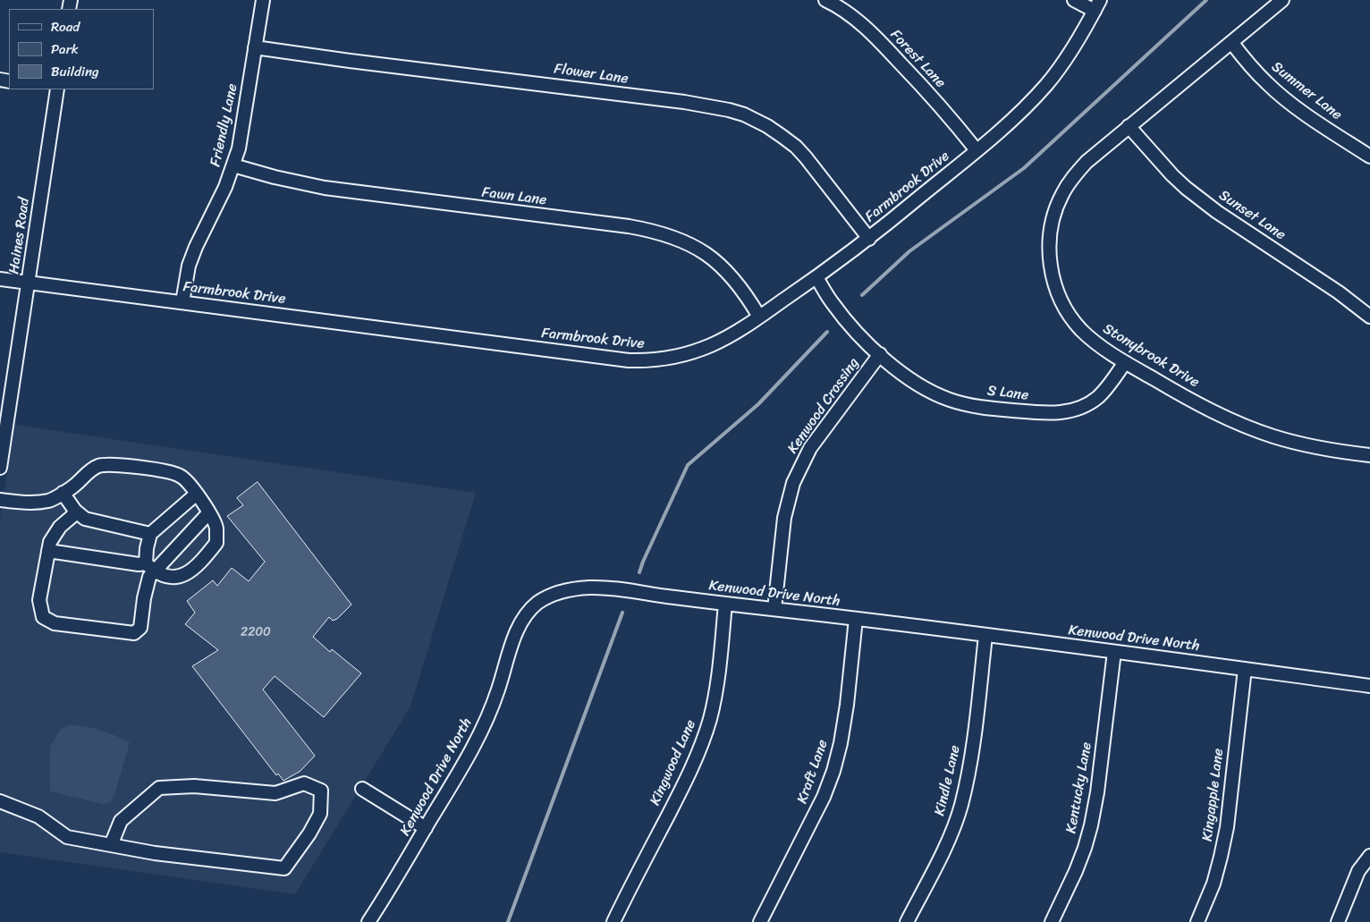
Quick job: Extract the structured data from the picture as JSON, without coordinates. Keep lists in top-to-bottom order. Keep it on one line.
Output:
{"streets":{"street":["Forest Lane","Flower Lane","Summer Lane","Friendly Lane","Farmbrook Drive","Fawn Lane","Sunset Lane","Haines Road","Stonybrook Drive","S Lane","Kenwood Crossing","Kenwood Drive North","Kingwood Lane","Kraft Lane","Kindle Lane","Kentucky Lane","Kingapple Lane"]},"crossings":[["Forest Lane","Farmbrook Drive"],["Flower Lane","Friendly Lane"],["Flower Lane","Farmbrook Drive"],["Summer Lane","Stonybrook Drive"],["Friendly Lane","Farmbrook Drive"],["Friendly Lane","Fawn Lane"],["Farmbrook Drive","Fawn Lane"],["Farmbrook Drive","Haines Road"],["Farmbrook Drive","S Lane"],["Sunset Lane","Stonybrook Drive"],["Stonybrook Drive","S Lane"],["S Lane","Kenwood Crossing"],["Kenwood Crossing","Kenwood Drive North"],["Kenwood Drive North","Kingwood Lane"],["Kenwood Drive North","Kraft Lane"],["Kenwood Drive North","Kindle Lane"],["Kenwood Drive North","Kentucky Lane"],["Kenwood Drive North","Kingapple Lane"]],"house_numbers":["2200"],"legend":["Road","Park","Building"]}
